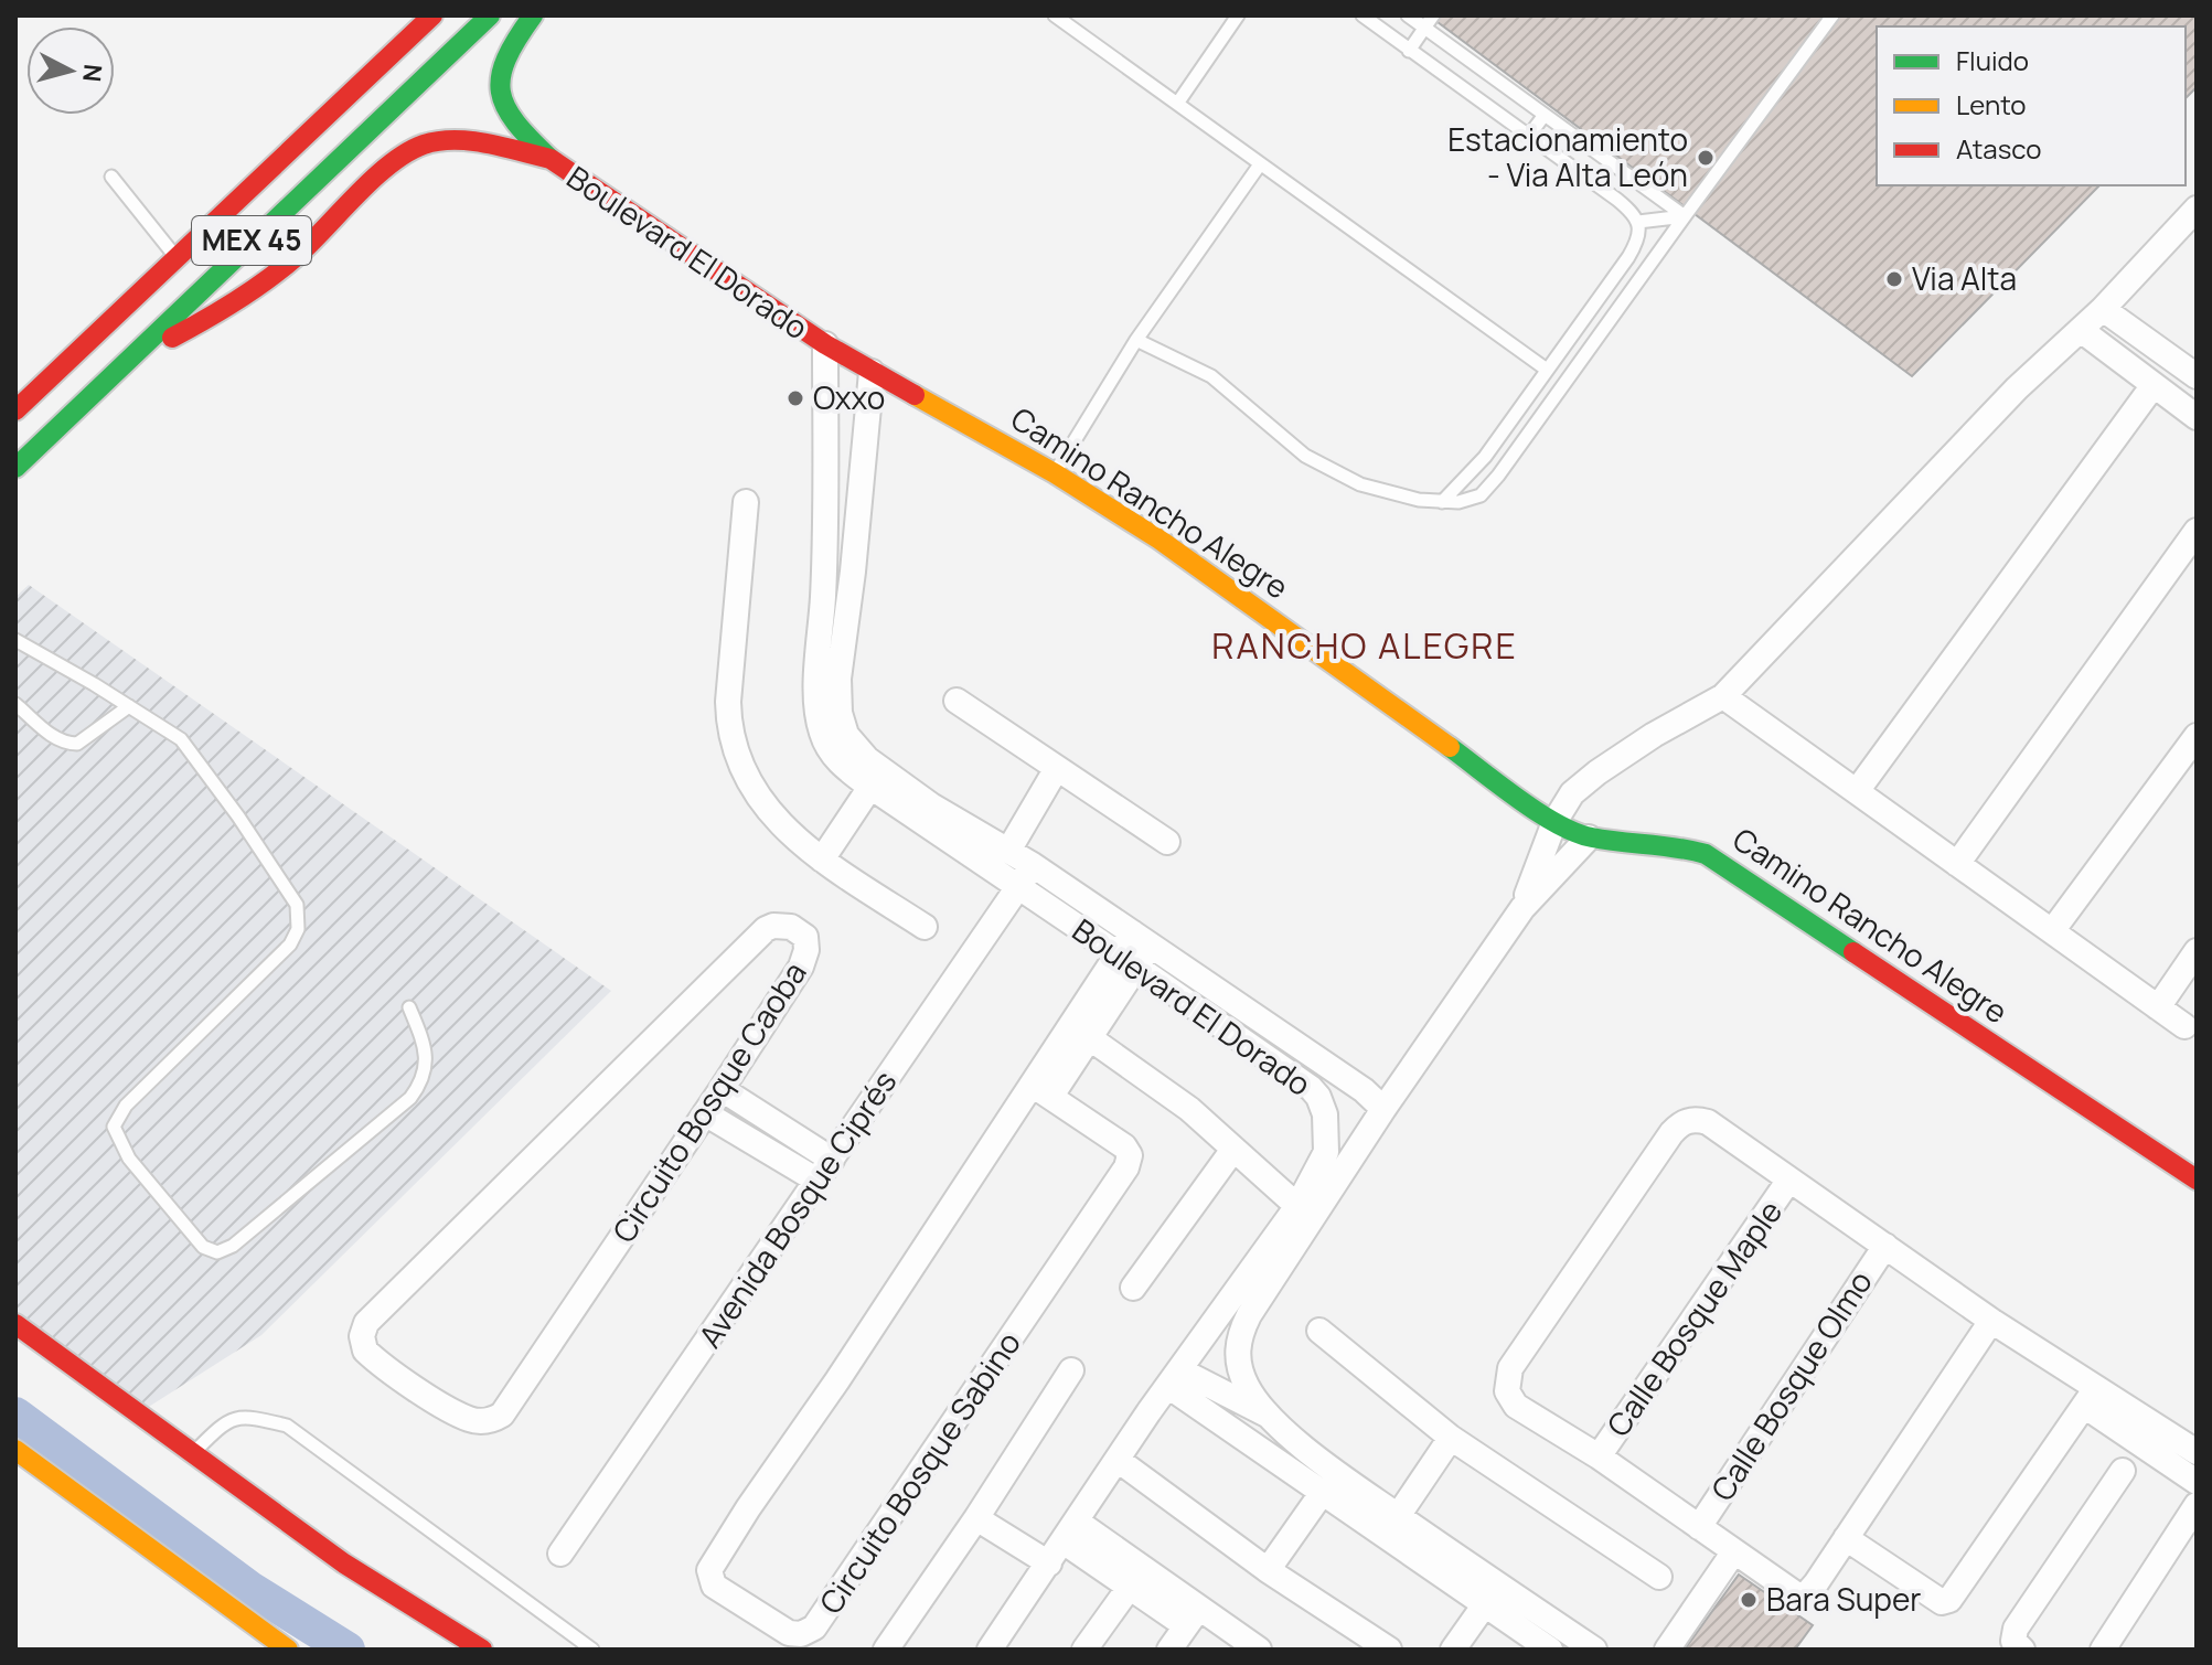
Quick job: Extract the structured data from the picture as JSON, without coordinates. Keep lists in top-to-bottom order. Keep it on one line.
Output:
{"streets":{"main road":["MEX 45","Boulevard El Dorado","Camino Rancho Alegre"],"street":["Circuito Bosque Caoba","Avenida Bosque Ciprés","Calle Bosque Maple","Calle Bosque Olmo","Circuito Bosque Sabino"]},"crossings":[["Boulevard El Dorado","Camino Rancho Alegre"],["Boulevard El Dorado","Avenida Bosque Ciprés"],["Boulevard El Dorado","Circuito Bosque Sabino"]],"districts":["RANCHO ALEGRE"],"places":["Estacionamiento - Via Alta León","Via Alta","Oxxo","Bara Super"],"legend":["Fluido","Lento","Atasco"],"north":"right"}
